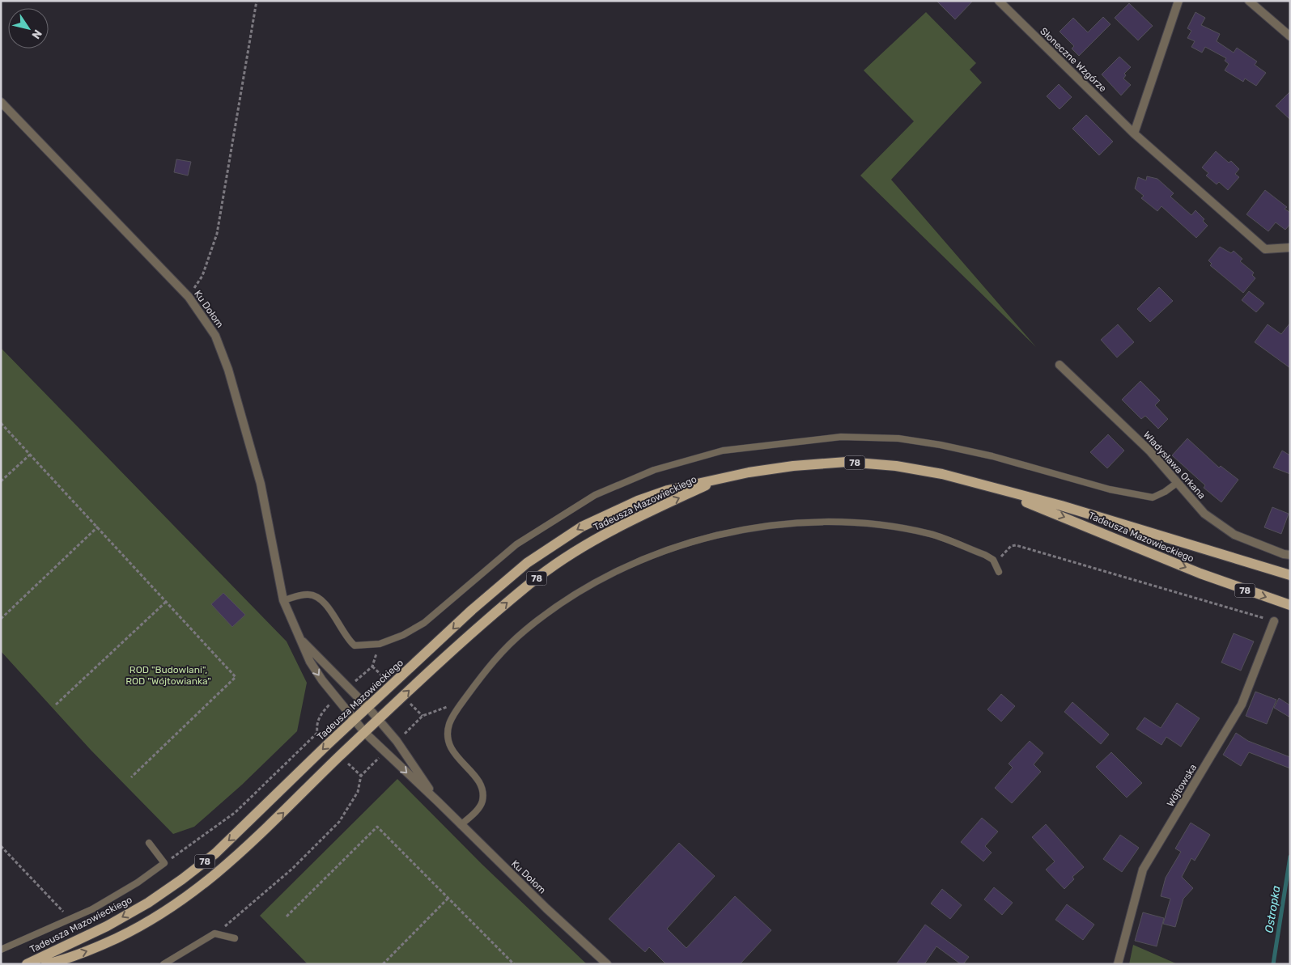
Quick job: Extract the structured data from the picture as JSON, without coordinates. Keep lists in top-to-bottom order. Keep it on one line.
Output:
{"streets":{"main road":["78","Tadeusza Mazowieckiego"],"street":["Słoneczne Wzgórze","Ku Dołom","Władysława Orkana","Wójtowska"]},"crossings":[["Ku Dołom","Tadeusza Mazowieckiego"]],"water":["Ostropka"],"parks":["ROD \"Budowlani\", ROD \"Wójtowianka\""],"north":"bottom right"}
